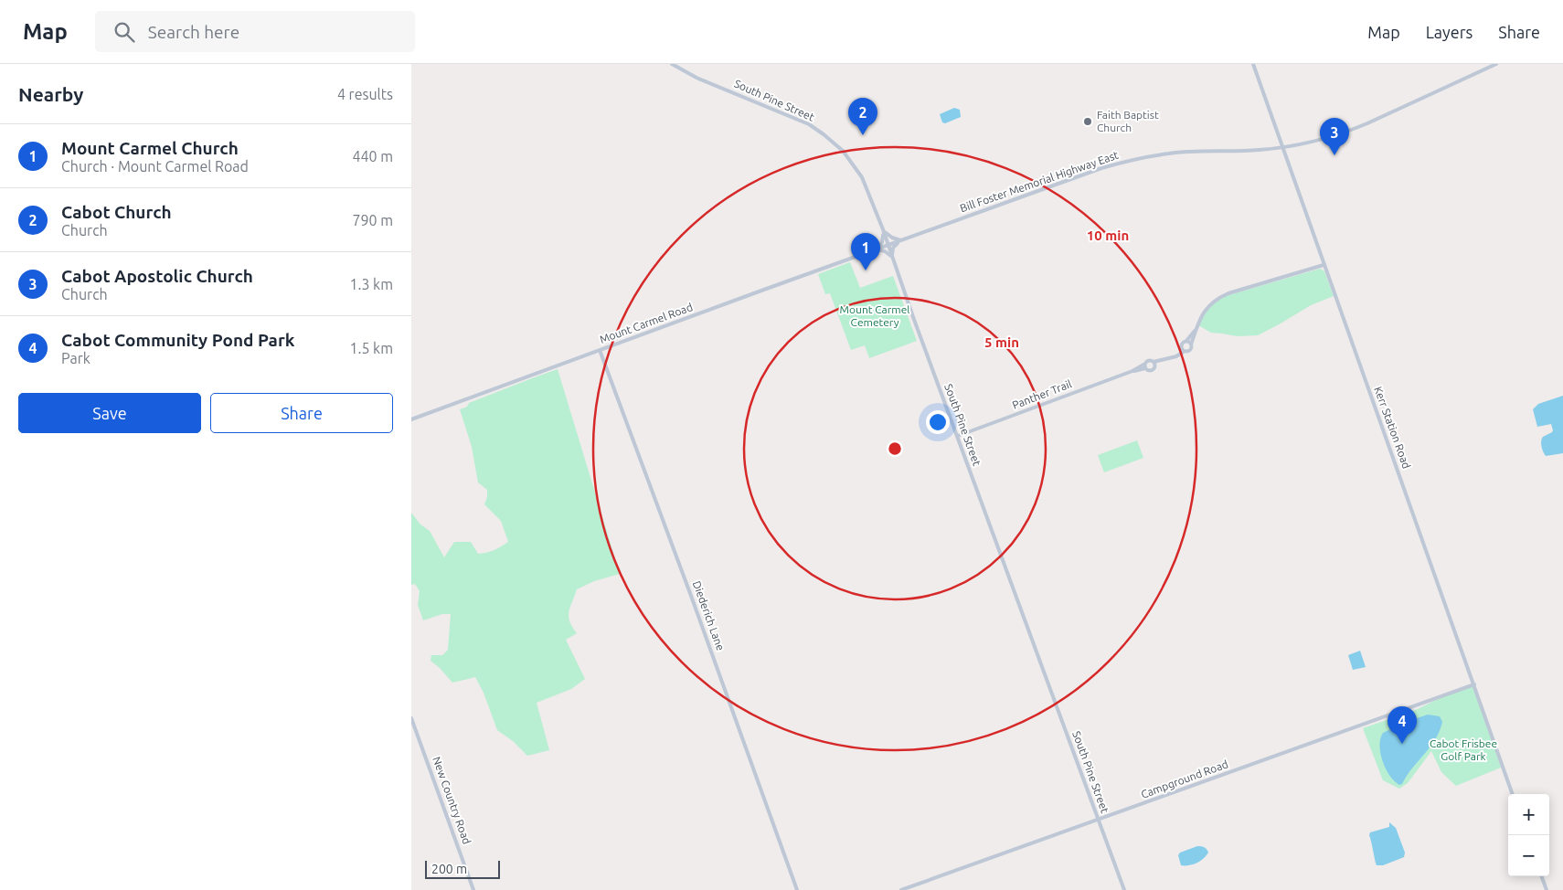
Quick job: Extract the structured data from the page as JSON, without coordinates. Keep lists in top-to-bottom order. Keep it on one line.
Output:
{"streets":{"street":["South Pine Street","Bill Foster Memorial Highway East","Mount Carmel Road","Panther Trail","Kerr Station Road","Diederich Lane","Campground Road","New Country Road"]},"crossings":[["South Pine Street","Bill Foster Memorial Highway East"],["South Pine Street","Mount Carmel Road"],["South Pine Street","Panther Trail"],["South Pine Street","Campground Road"],["Bill Foster Memorial Highway East","Mount Carmel Road"],["Bill Foster Memorial Highway East","Kerr Station Road"],["Mount Carmel Road","Diederich Lane"],["Kerr Station Road","Campground Road"]],"parks":["Mount Carmel Cemetery","Cabot Frisbee Golf Park"],"places":["Faith Baptist Church"],"scale_bar":"200 m","page":{"header":"Map","search":"Search here","nav":["Map","Layers","Share"],"heading":["Nearby","4 results"],"pins":["2","3","1","4"],"list":[{"mark":"1","name":"Mount Carmel Church","note":"Church · Mount Carmel Road","value":"440 m"},{"mark":"2","name":"Cabot Church","note":"Church","value":"790 m"},{"mark":"3","name":"Cabot Apostolic Church","note":"Church","value":"1.3 km"},{"mark":"4","name":"Cabot Community Pond Park","note":"Park","value":"1.5 km"}],"buttons":["Save","Share"],"map_buttons":["+","−"],"scale":"200 m"},"rings":["10 min","5 min"]}
